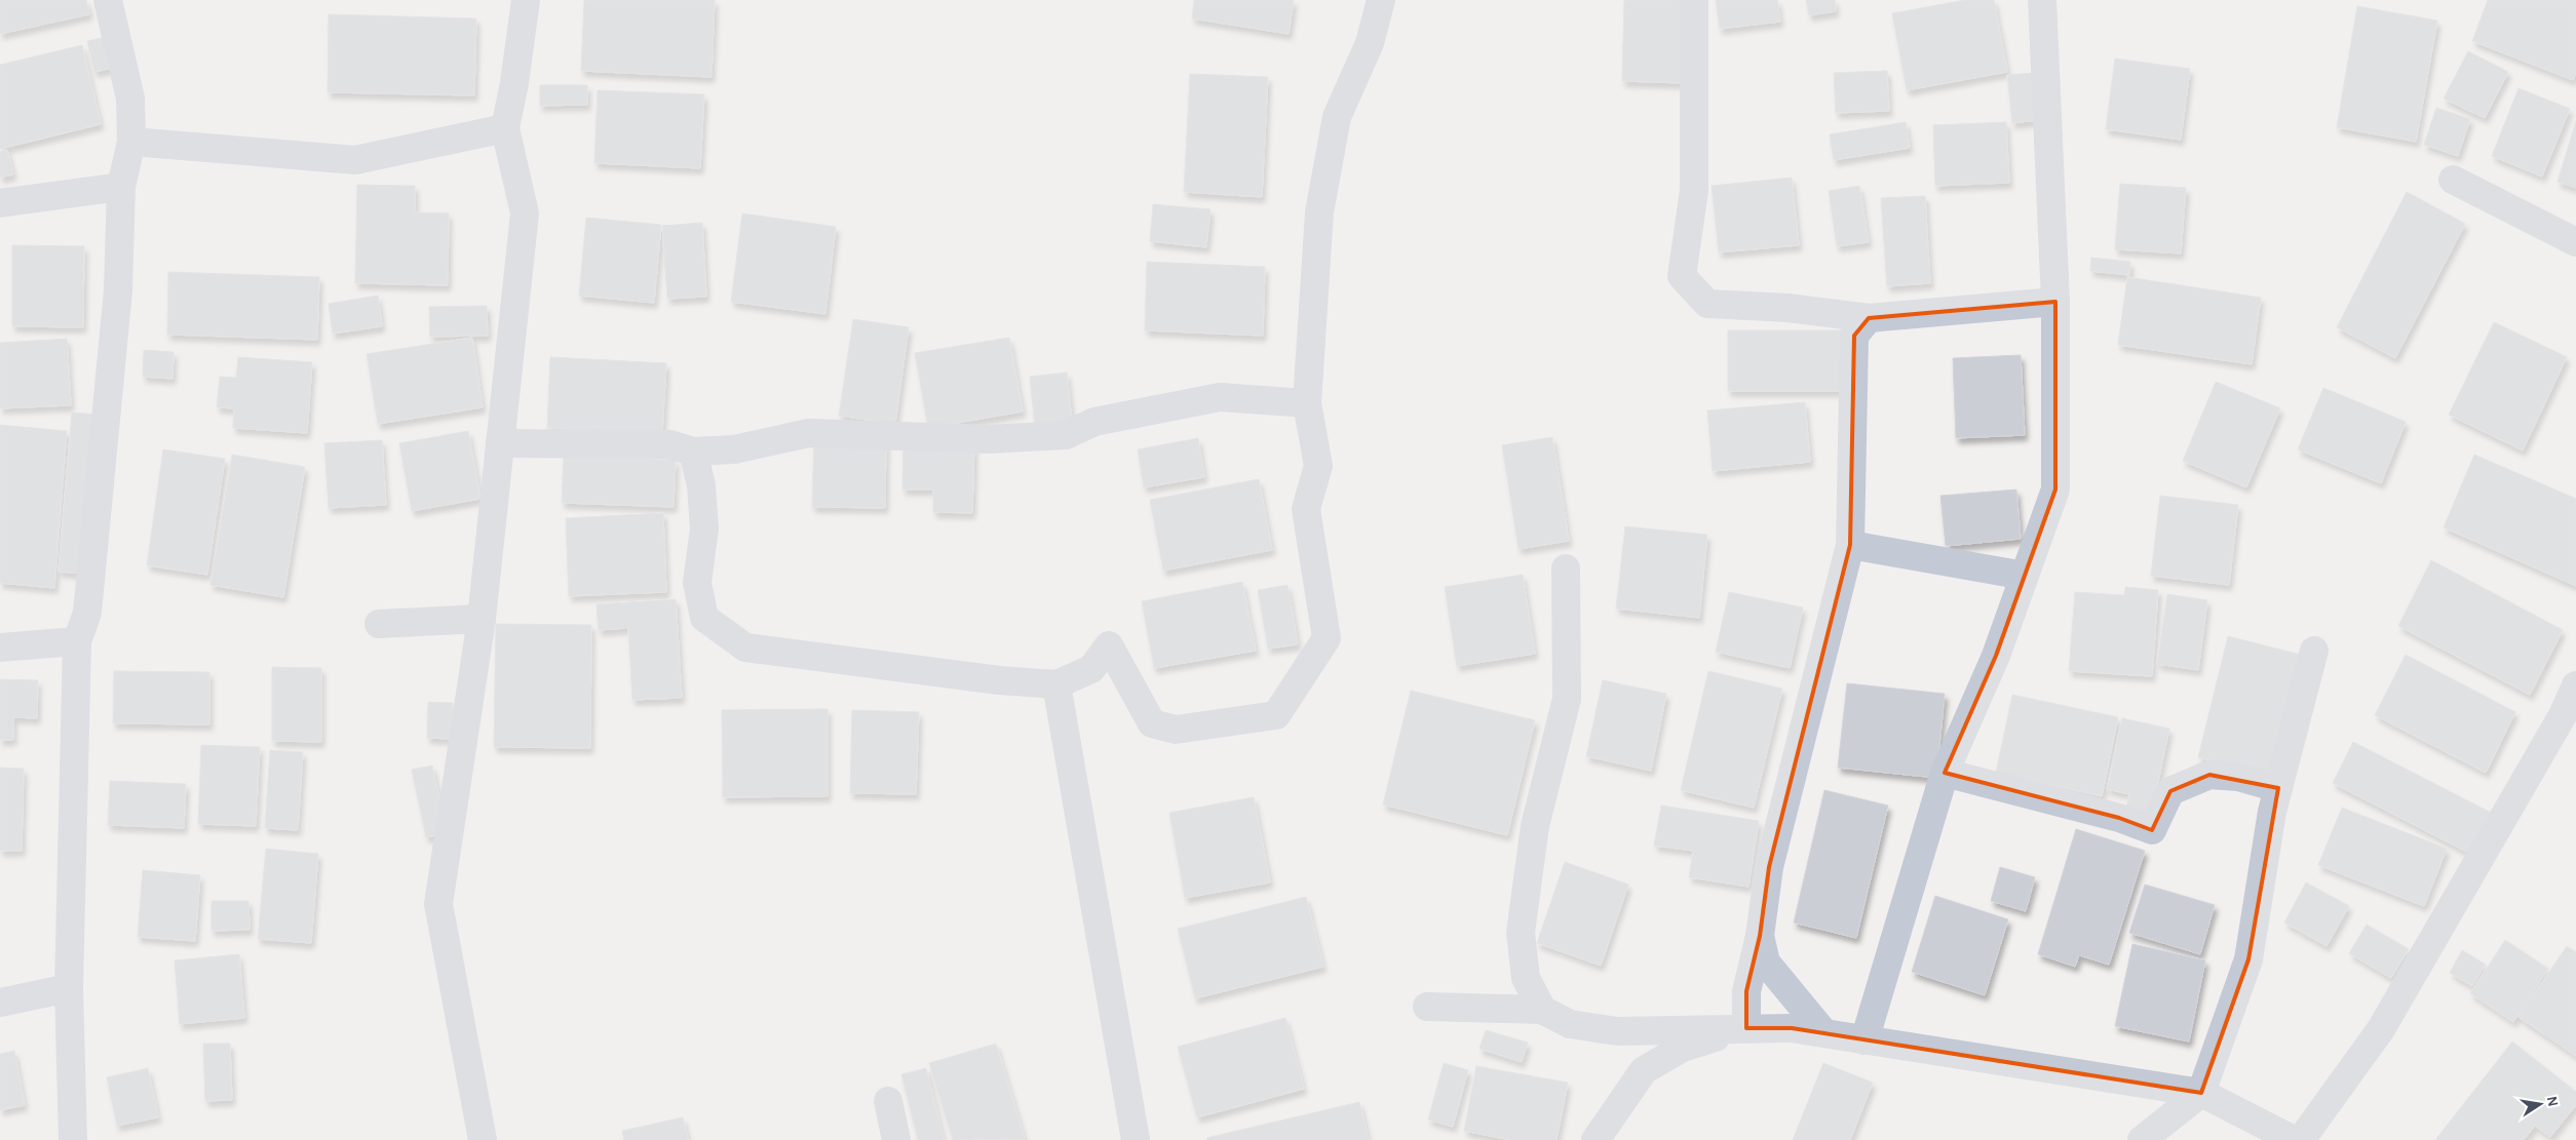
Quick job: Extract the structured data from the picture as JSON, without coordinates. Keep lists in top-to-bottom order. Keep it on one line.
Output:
{"north":"right"}
